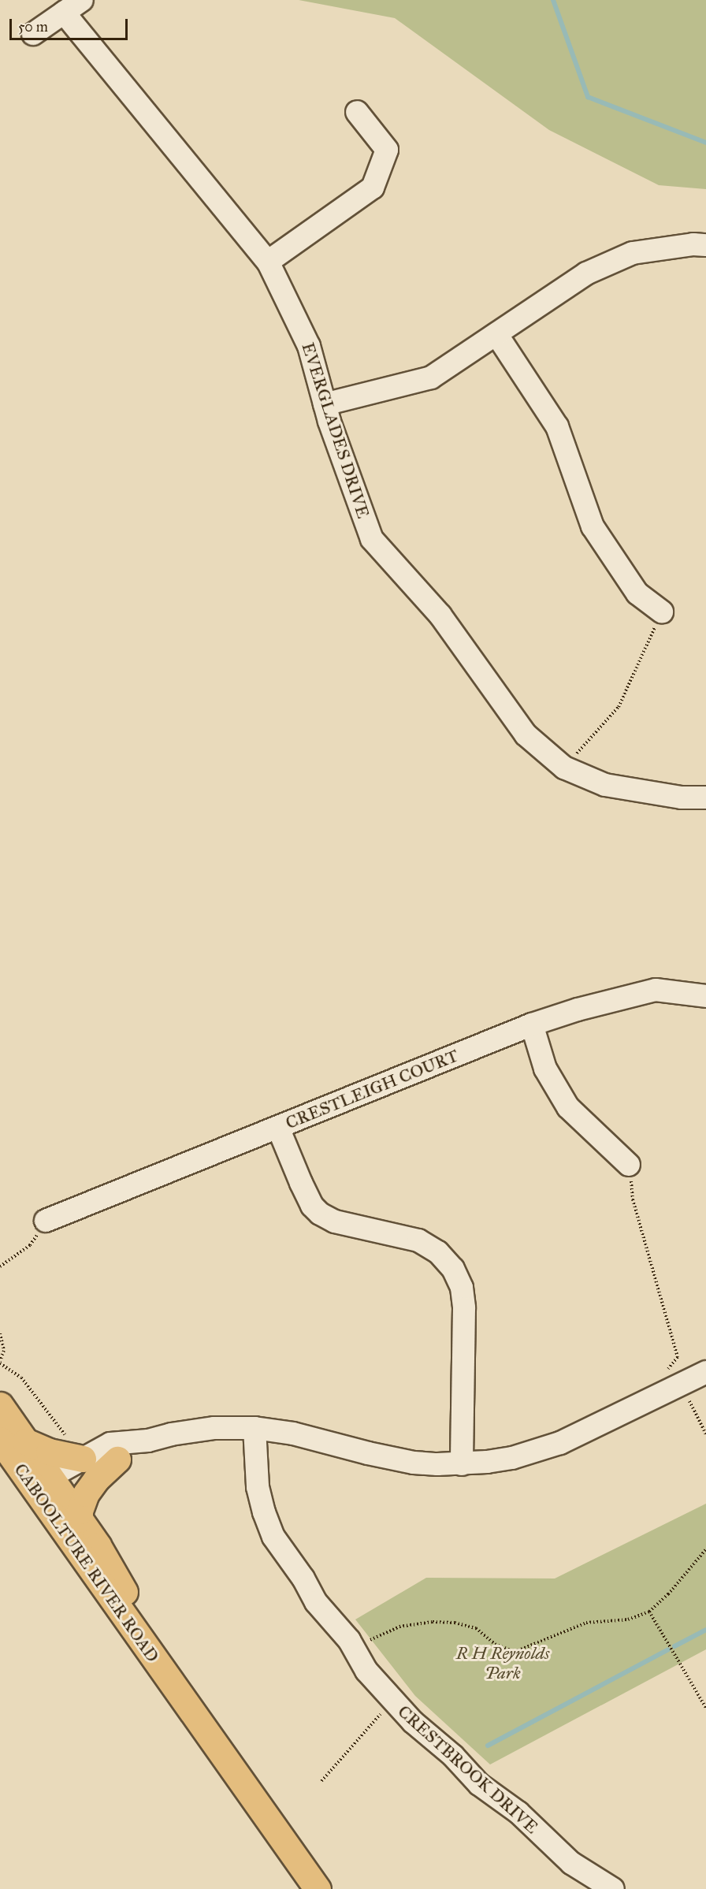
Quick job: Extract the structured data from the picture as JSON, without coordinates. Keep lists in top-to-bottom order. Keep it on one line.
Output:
{"streets":{"main road":["CABOOLTURE RIVER ROAD"],"street":["EVERGLADES DRIVE","CRESTLEIGH COURT","CRESTBROOK DRIVE"]},"parks":["R H Reynolds Park"],"scale_bar":"50 m"}
